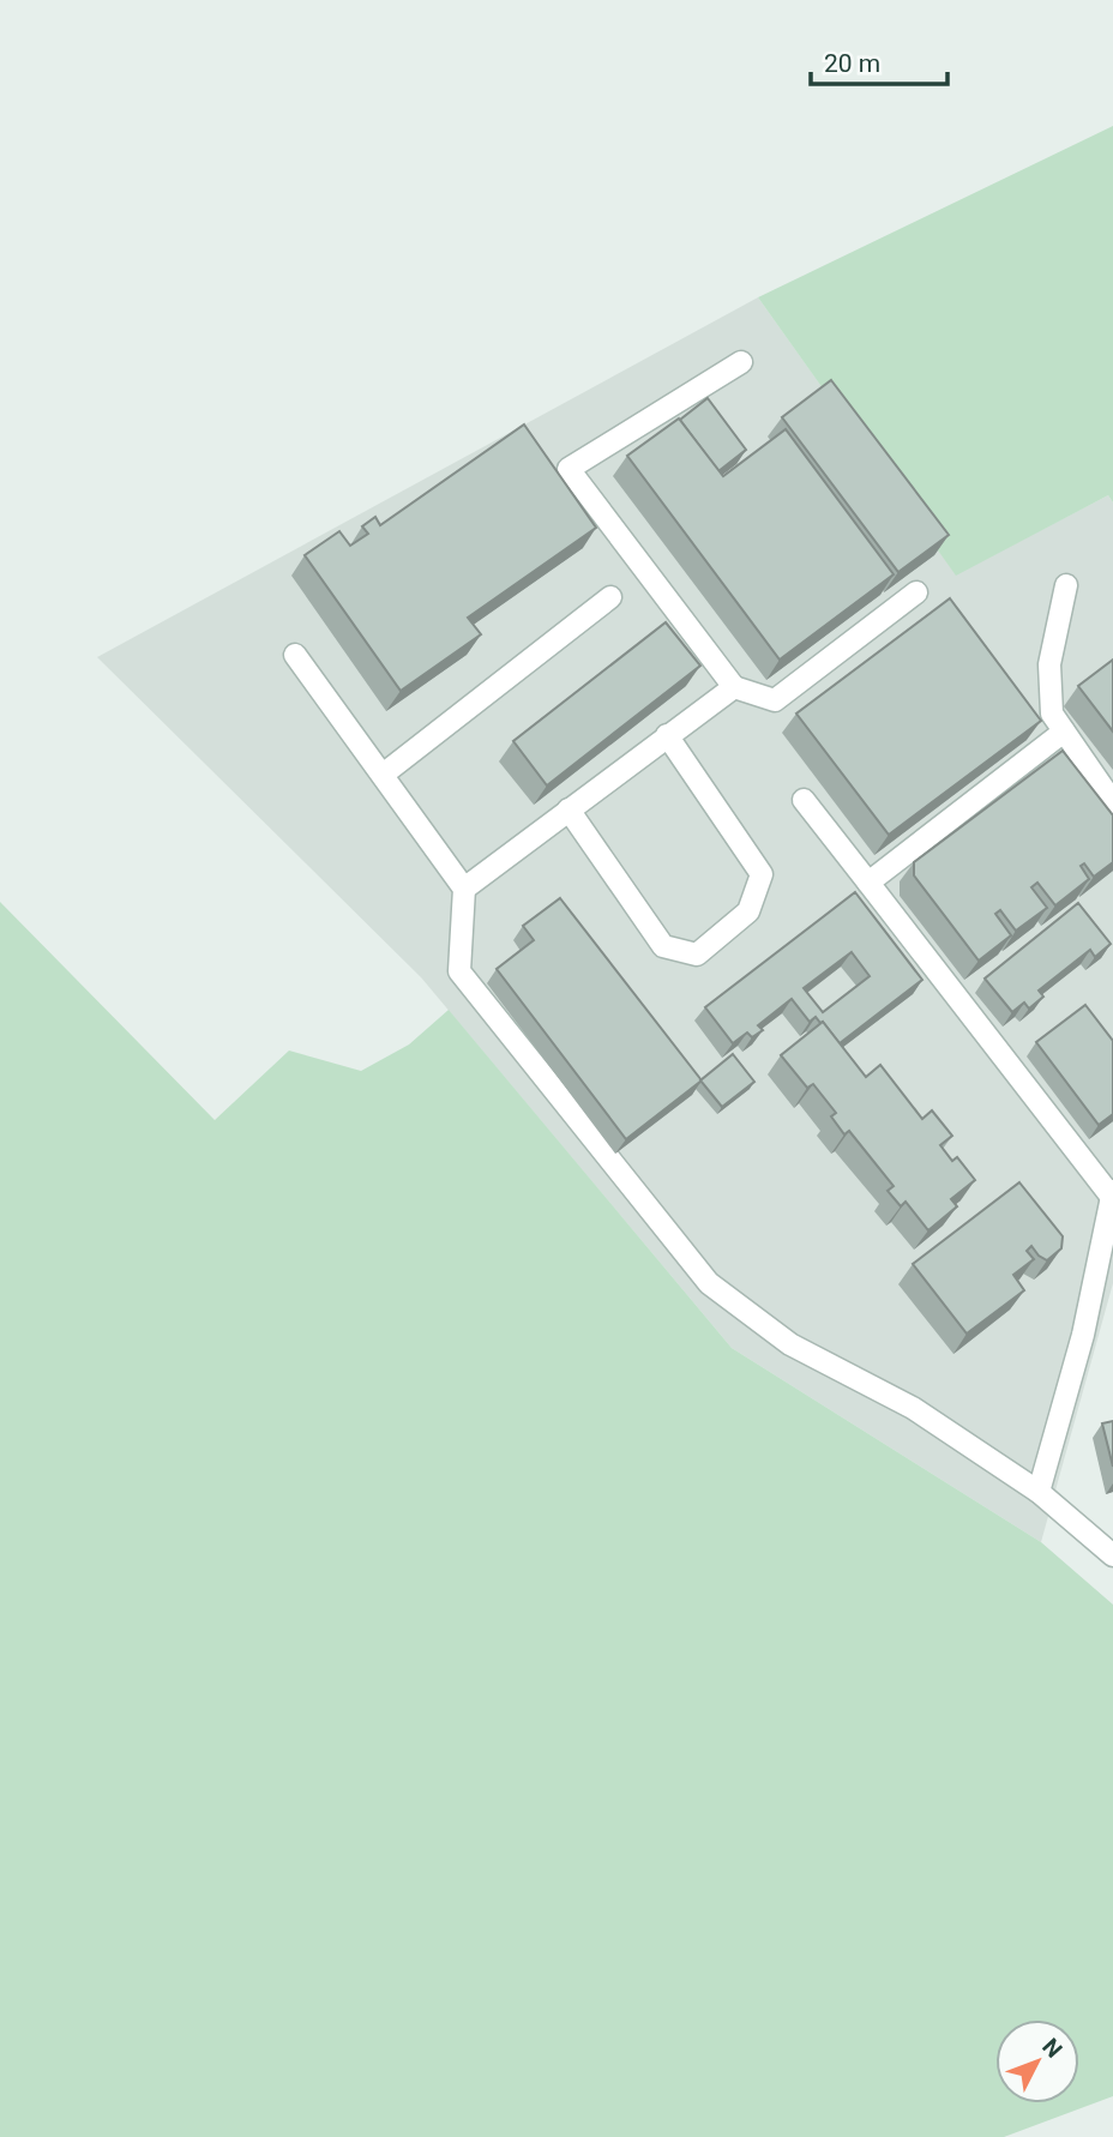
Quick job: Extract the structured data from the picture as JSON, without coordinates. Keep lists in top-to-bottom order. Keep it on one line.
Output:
{"scale_bar":"20 m","north":"top right"}
